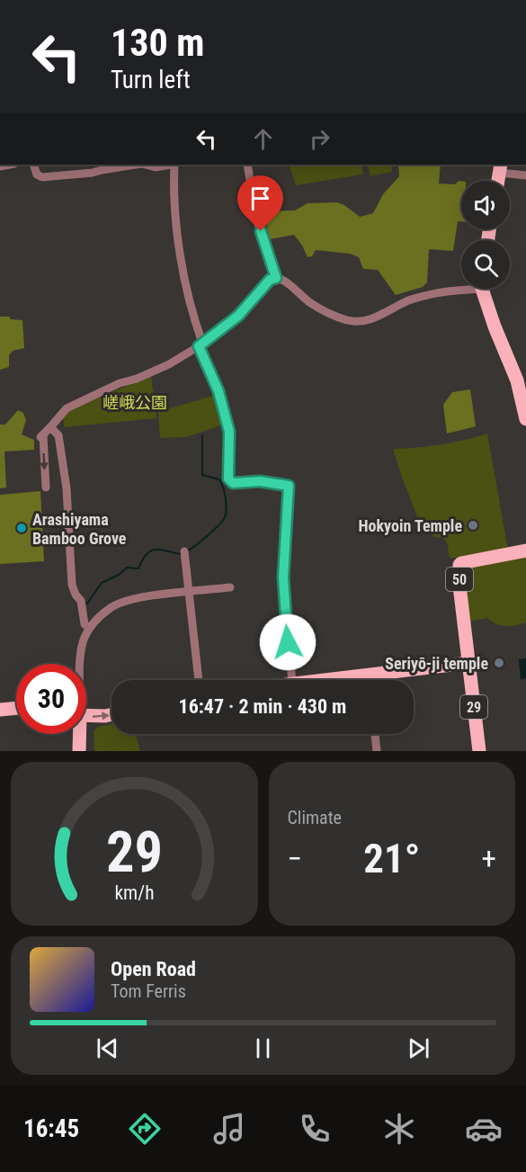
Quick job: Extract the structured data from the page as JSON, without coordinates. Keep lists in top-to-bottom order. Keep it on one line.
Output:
{"streets":{"main road":["50","29"]},"crossings":[["50","29"]],"parks":["嵯峨公園"],"places":["Hokyoin Temple","Arashiyama Bamboo Grove","Seriyō-ji temple"],"page":{"turn":["130 m","Turn left"],"limit":"30","trip":"16:47 · 2 min · 430 m","tile":"Climate","heat":["−","21°","+"],"song":["Open Road","Tom Ferris"],"tabs":"16:45","gauge":["29","km/h"]}}
